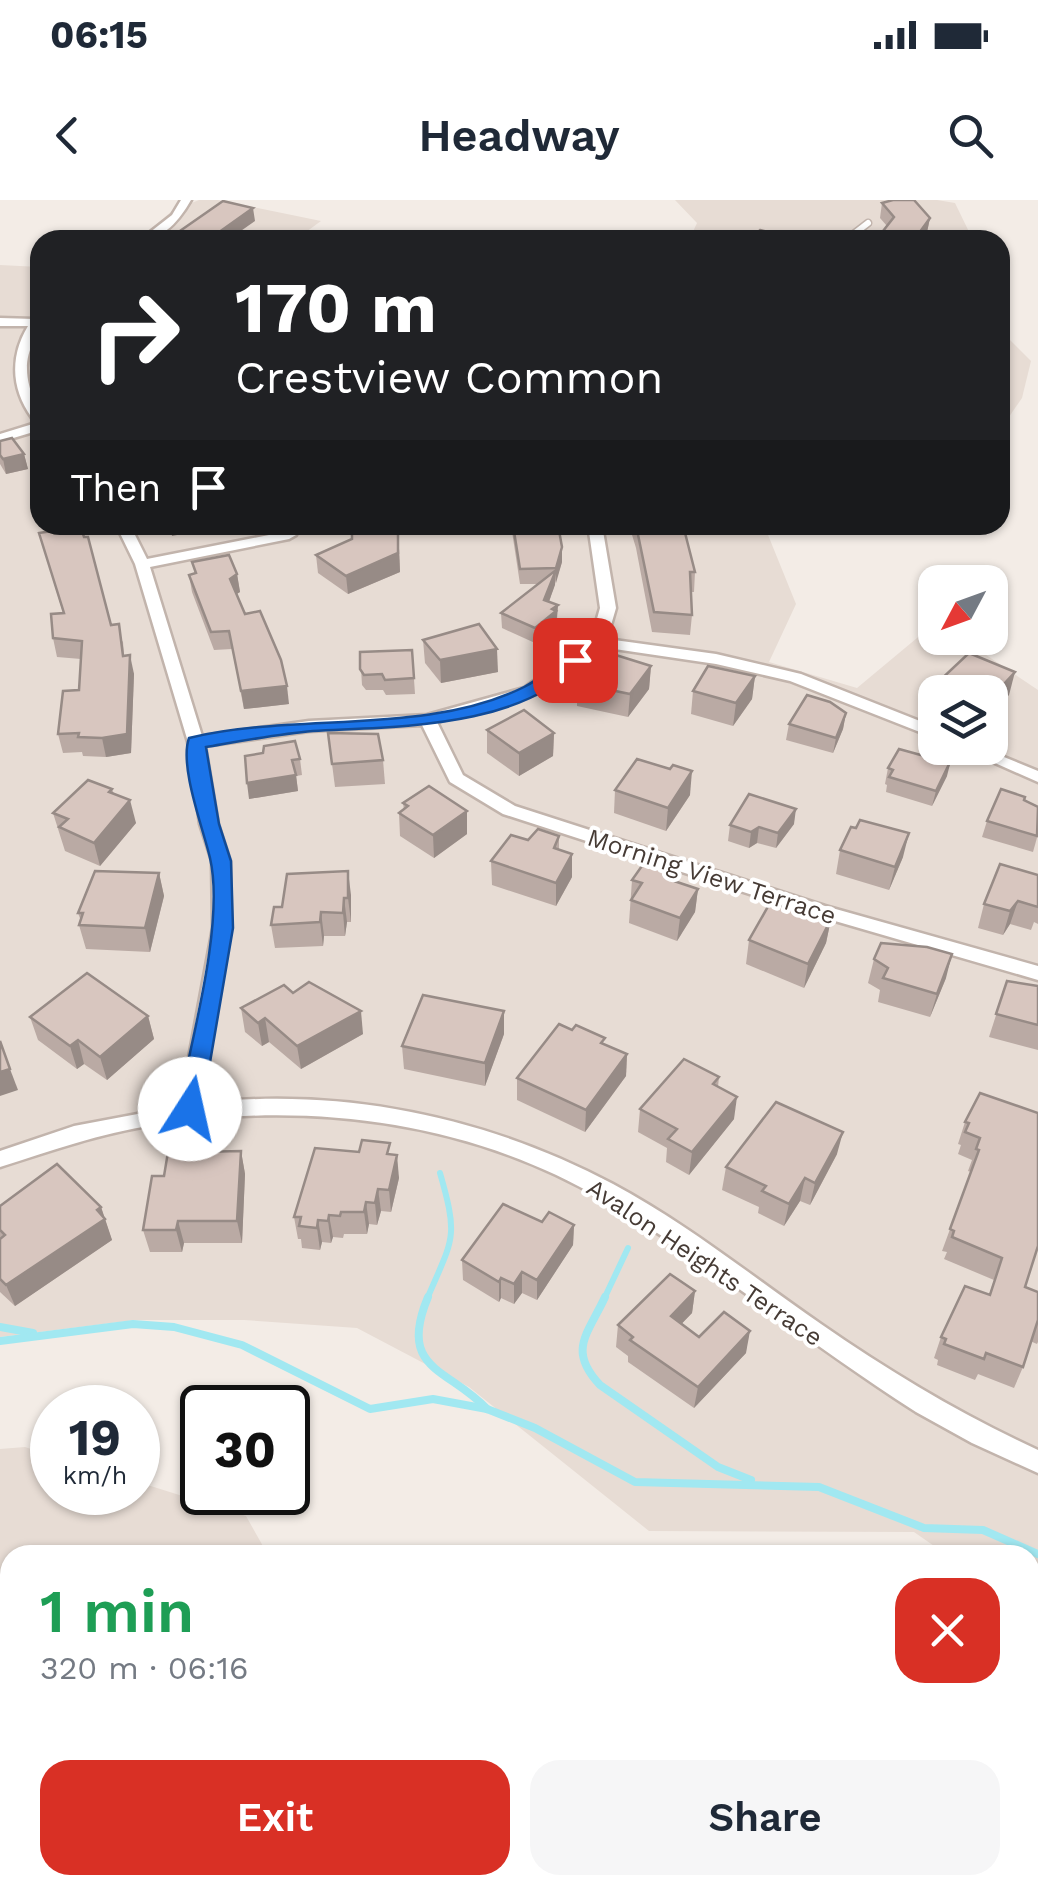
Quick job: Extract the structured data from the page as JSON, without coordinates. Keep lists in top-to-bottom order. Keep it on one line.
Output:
{"streets":{"street":["Morning View Terrace","Avalon Heights Terrace"]},"north":"bottom left","page":{"status":"06:15","header":"Headway","turn":["170 m","Crestview Common"],"then":"Then","speed":"19 km/h","limit":"30","heading":["1 min","320 m · 06:16"],"buttons":["Exit","Share"]}}
